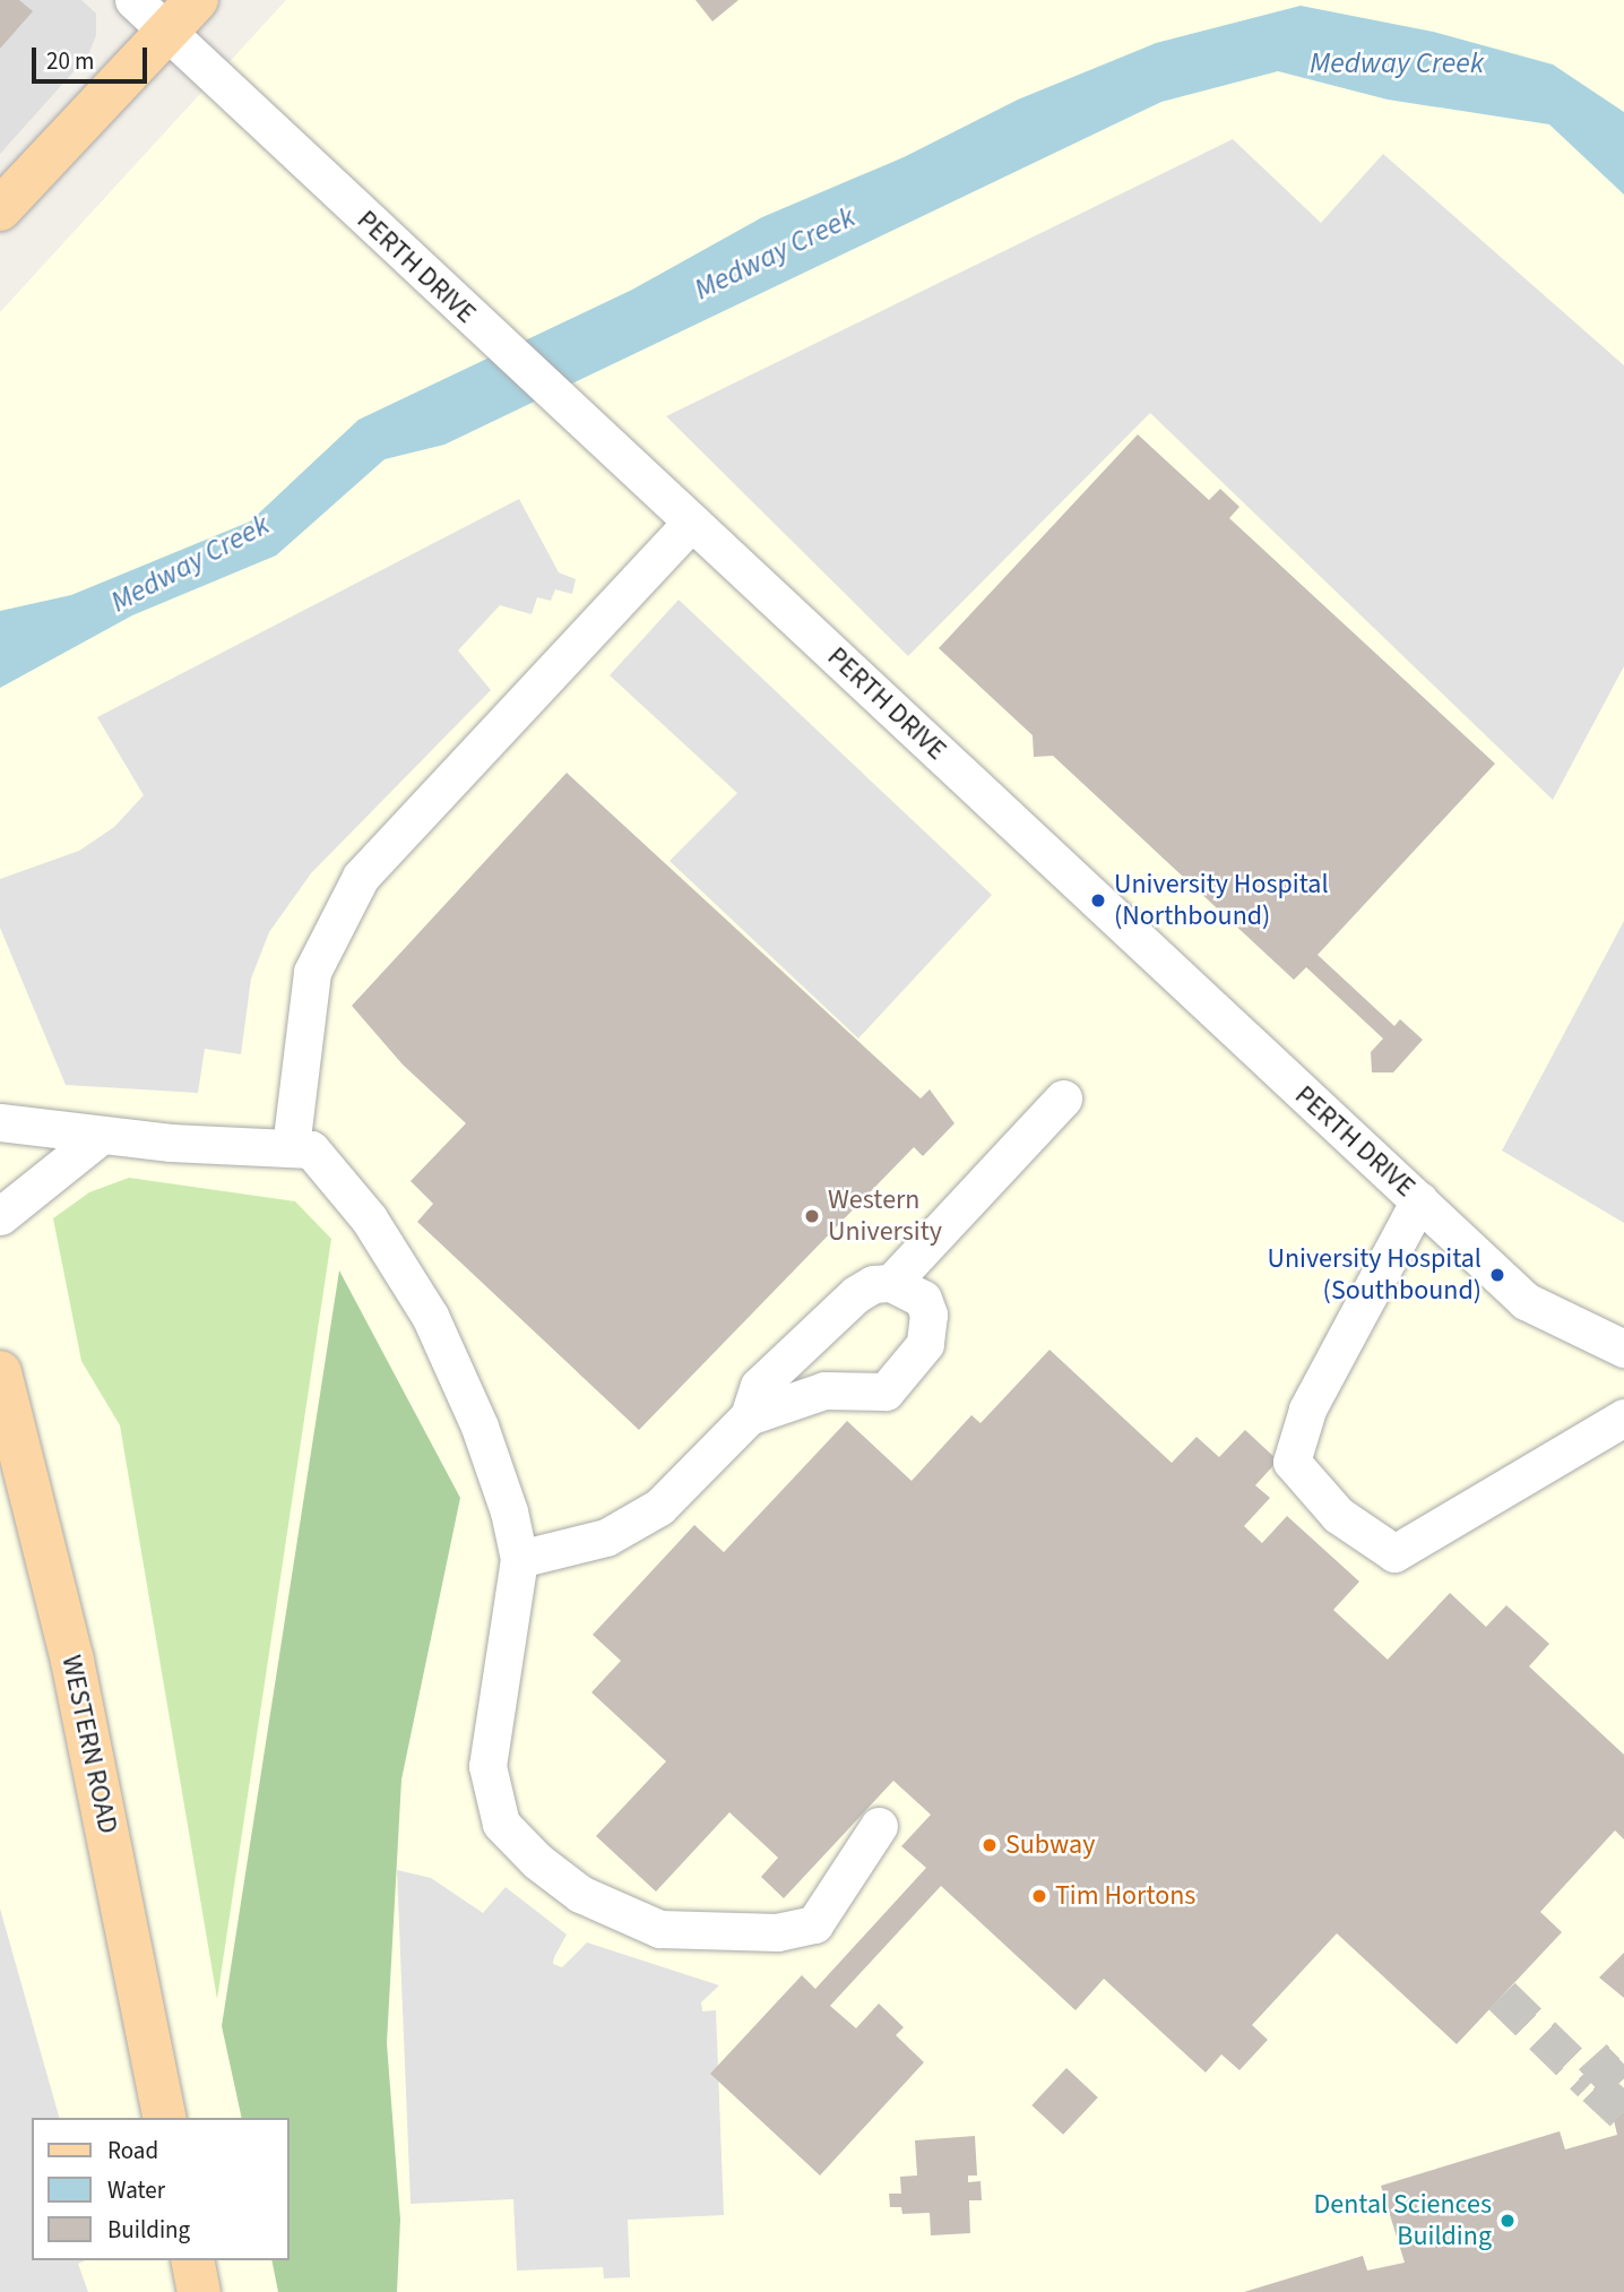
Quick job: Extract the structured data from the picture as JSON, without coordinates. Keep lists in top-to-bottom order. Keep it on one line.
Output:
{"streets":{"main road":["WESTERN ROAD"],"street":["PERTH DRIVE"]},"water":["Medway Creek"],"places":["University Hospital (Northbound)","Western University","University Hospital (Southbound)","Subway","Tim Hortons","Dental Sciences Building"],"legend":["Road","Water","Building"],"scale_bar":"20 m"}
